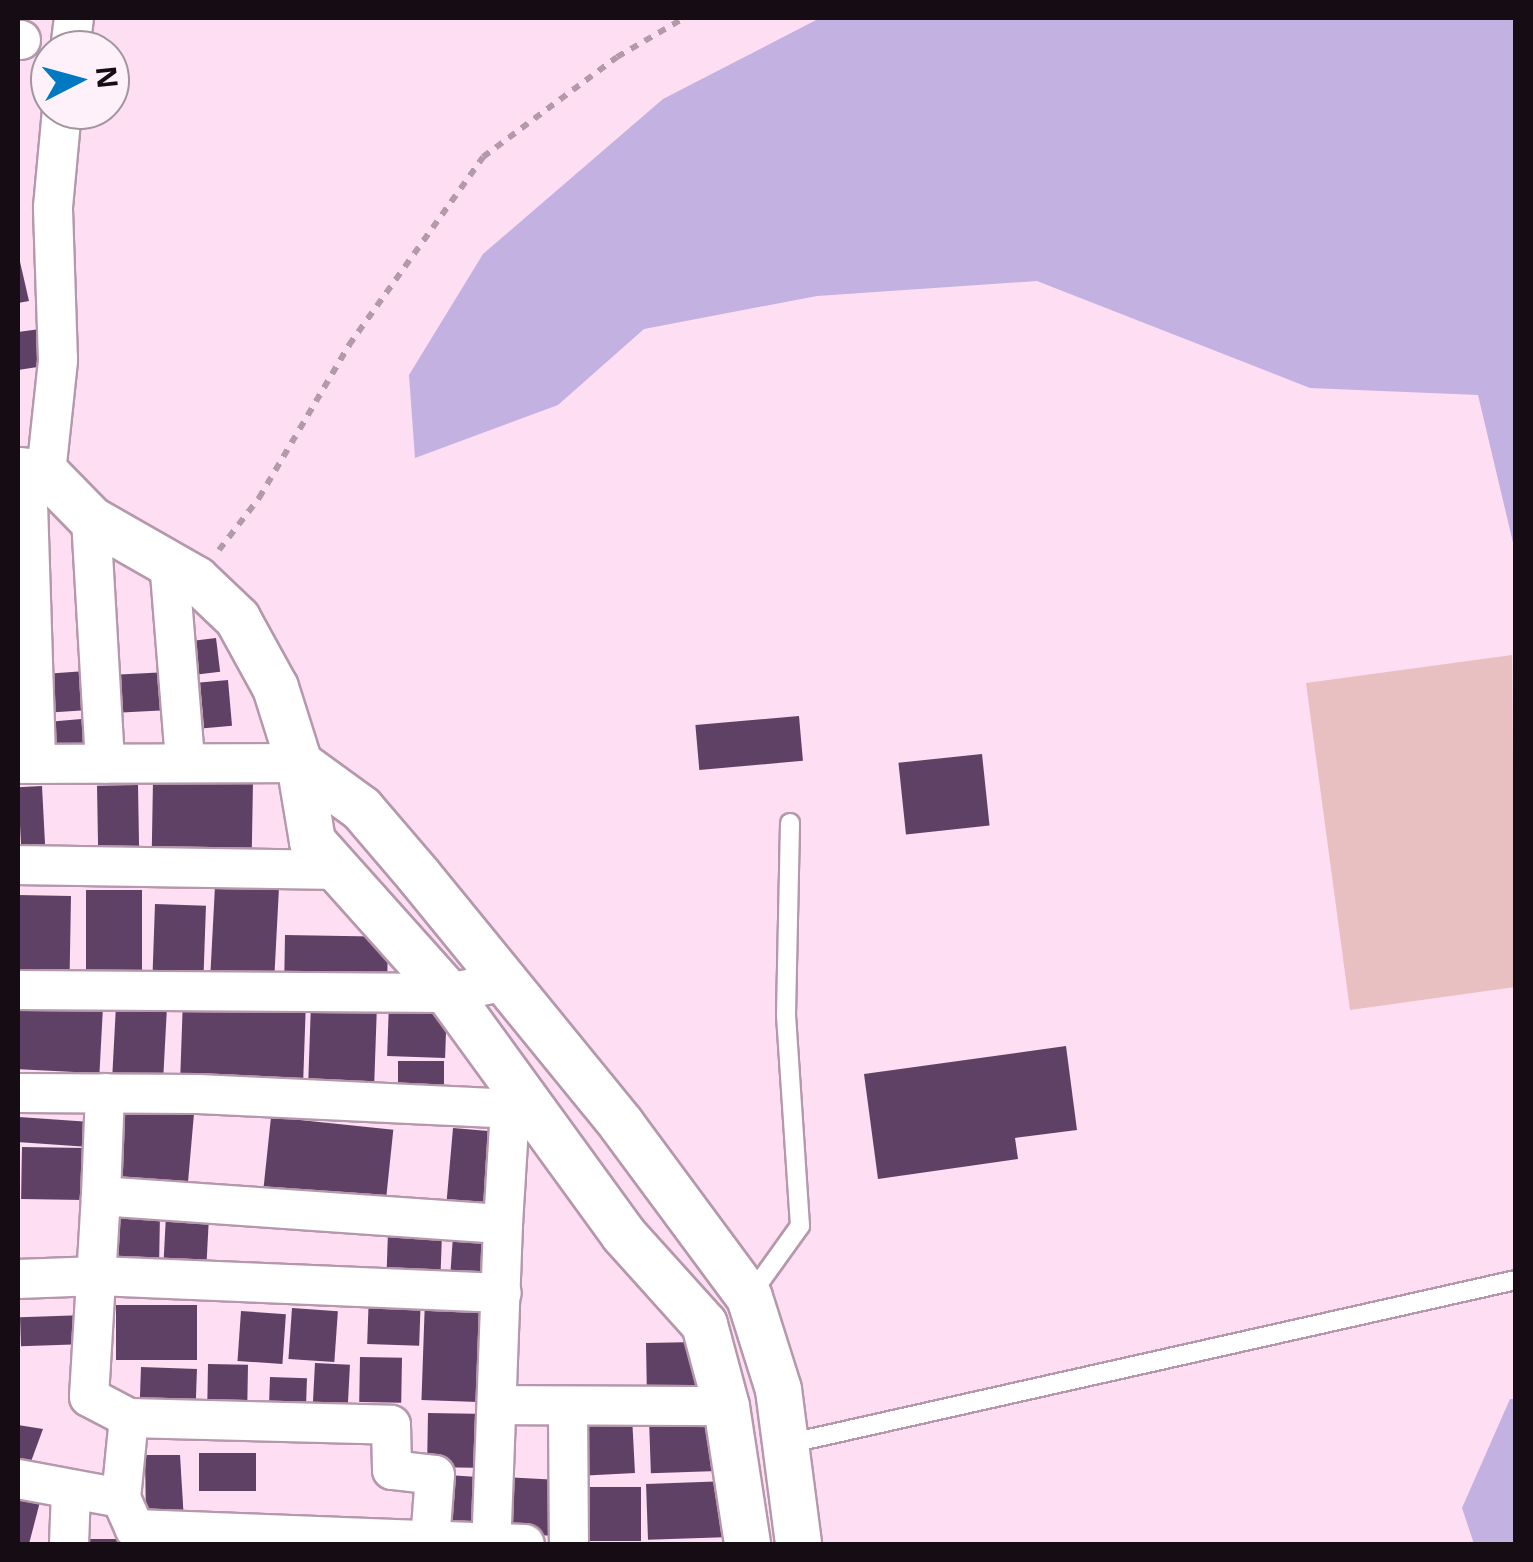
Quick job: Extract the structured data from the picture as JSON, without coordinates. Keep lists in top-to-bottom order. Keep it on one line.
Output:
{"north":"right"}
